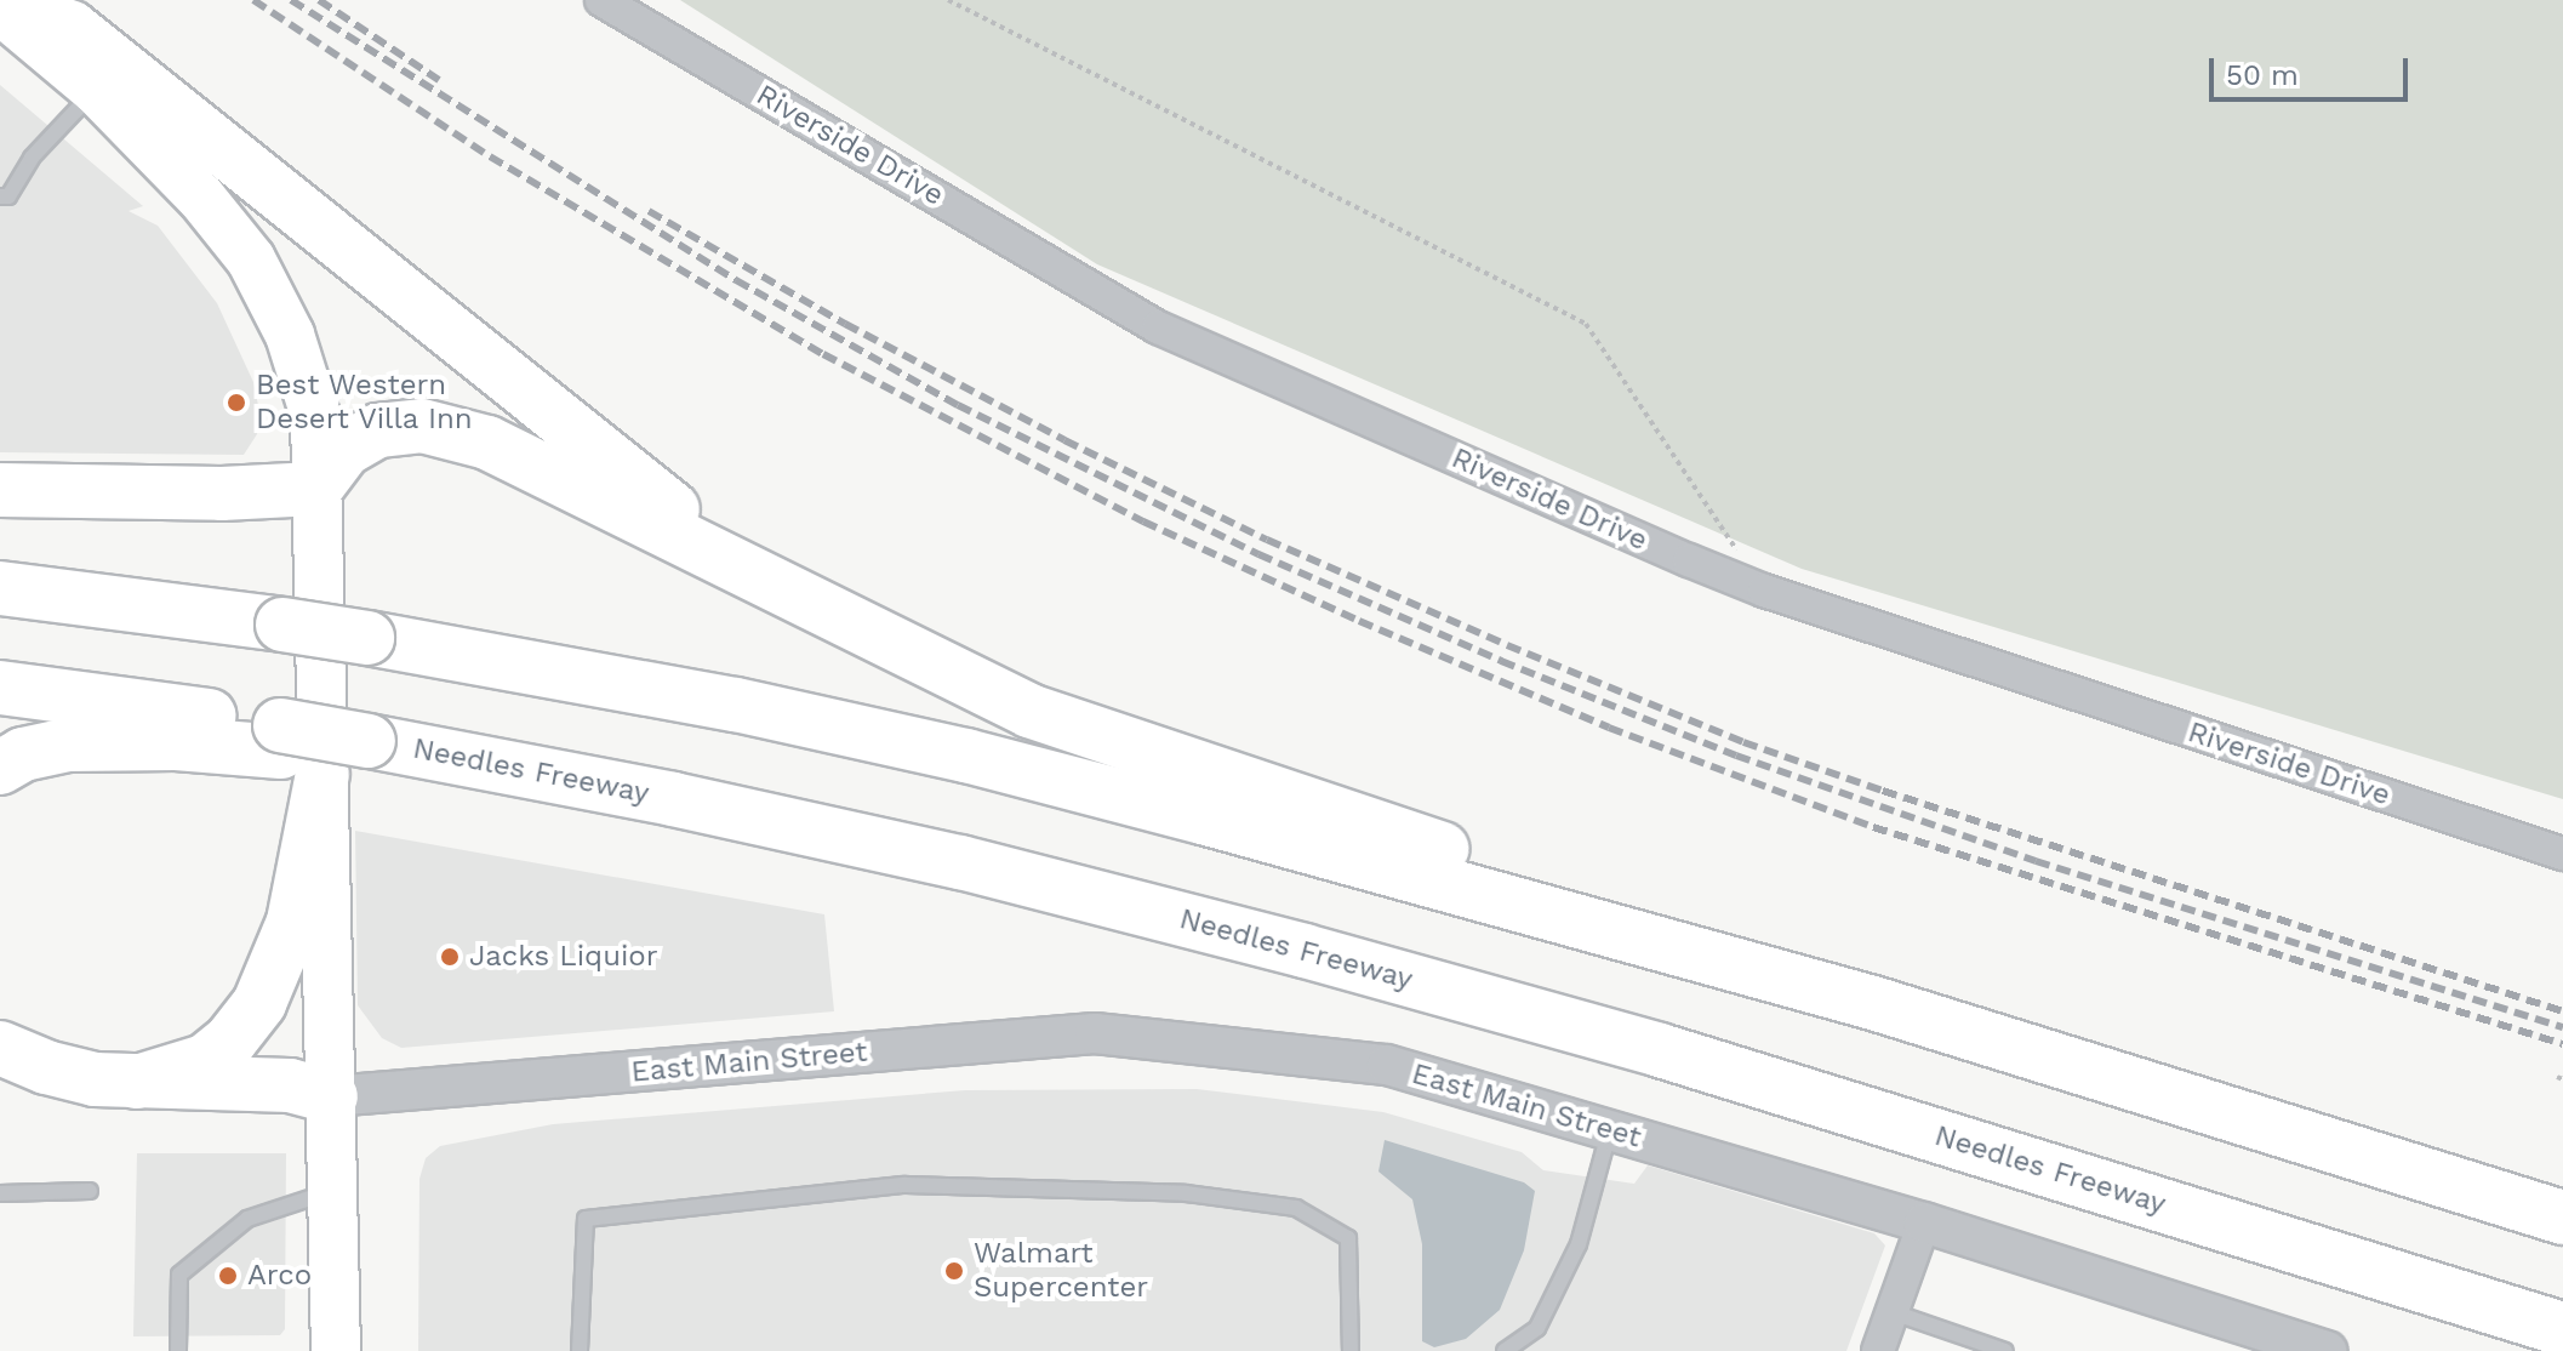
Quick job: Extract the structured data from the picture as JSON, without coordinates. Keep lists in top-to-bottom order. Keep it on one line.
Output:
{"streets":{"highway":["Needles Freeway"],"street":["Riverside Drive","East Main Street"]},"places":["Best Western Desert Villa Inn","Jacks Liquior","Walmart Supercenter","Arco"],"scale_bar":"50 m"}
